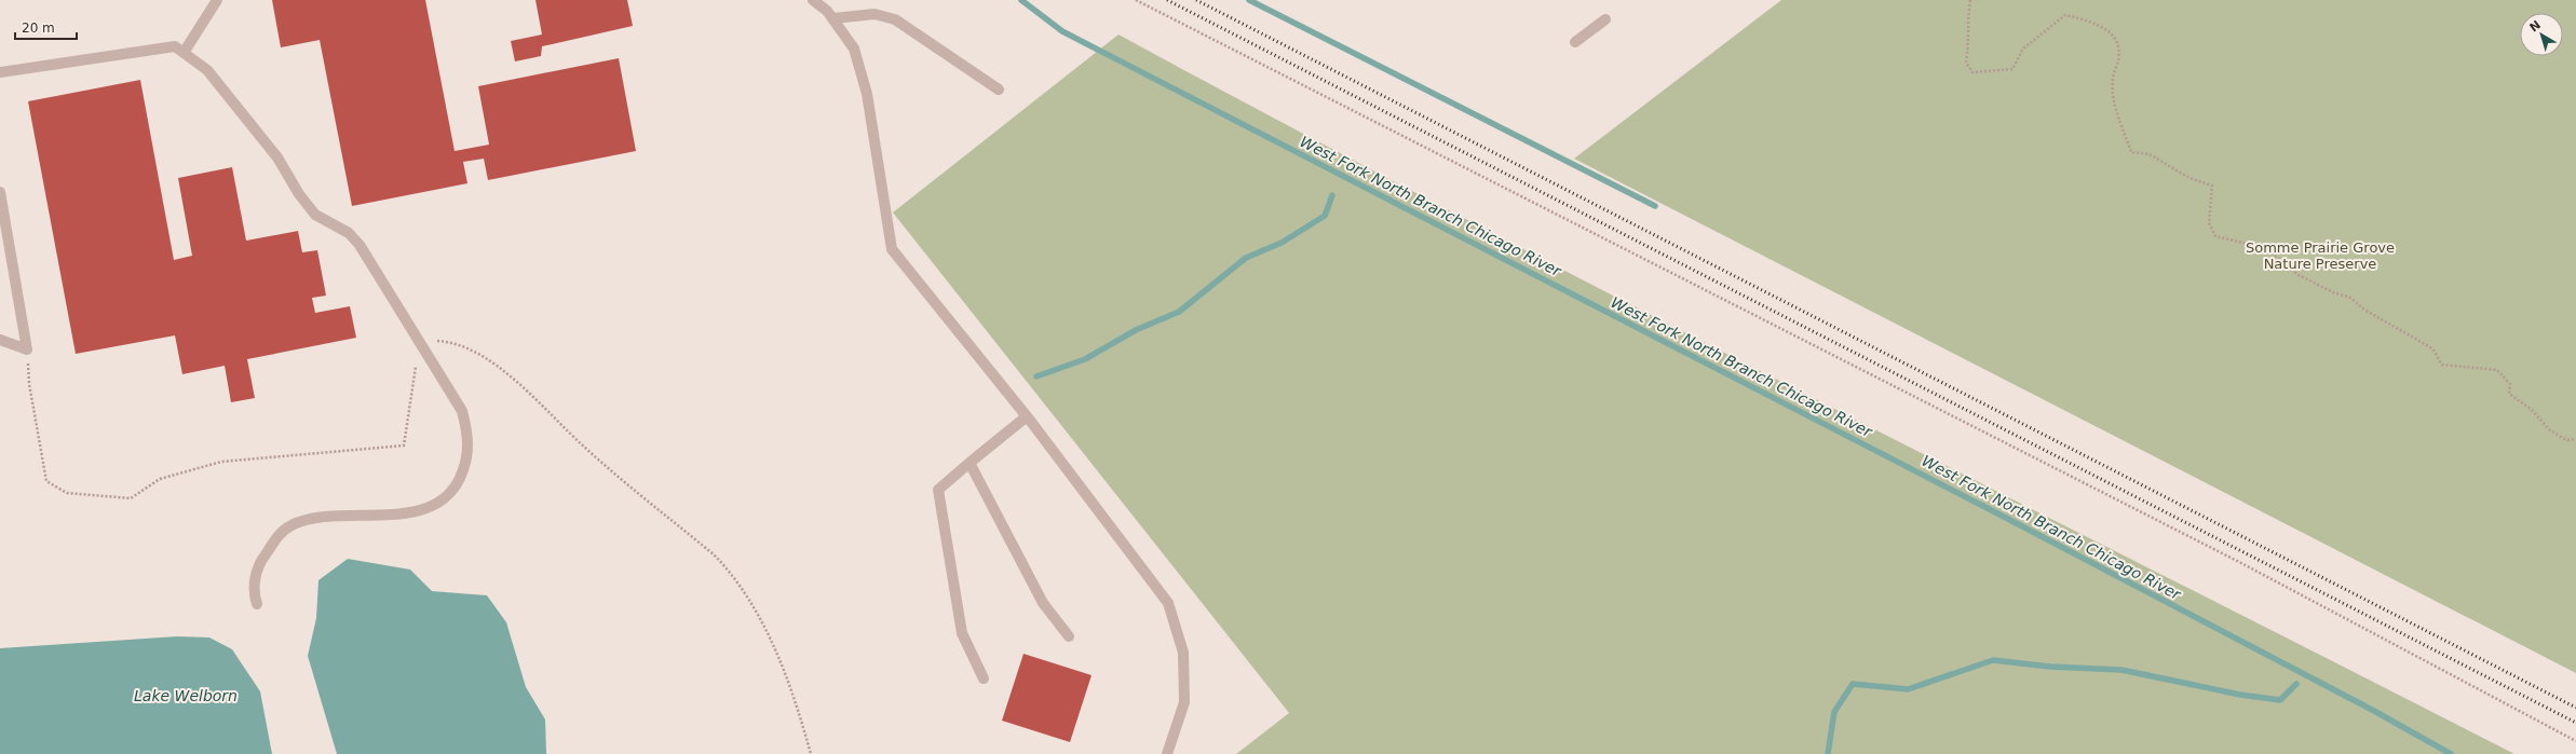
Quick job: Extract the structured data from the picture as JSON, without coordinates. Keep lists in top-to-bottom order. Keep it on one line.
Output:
{"water":["West Fork North Branch Chicago River","Lake Welborn"],"parks":["Somme Prairie Grove Nature Preserve"],"scale_bar":"20 m","north":"top left"}
